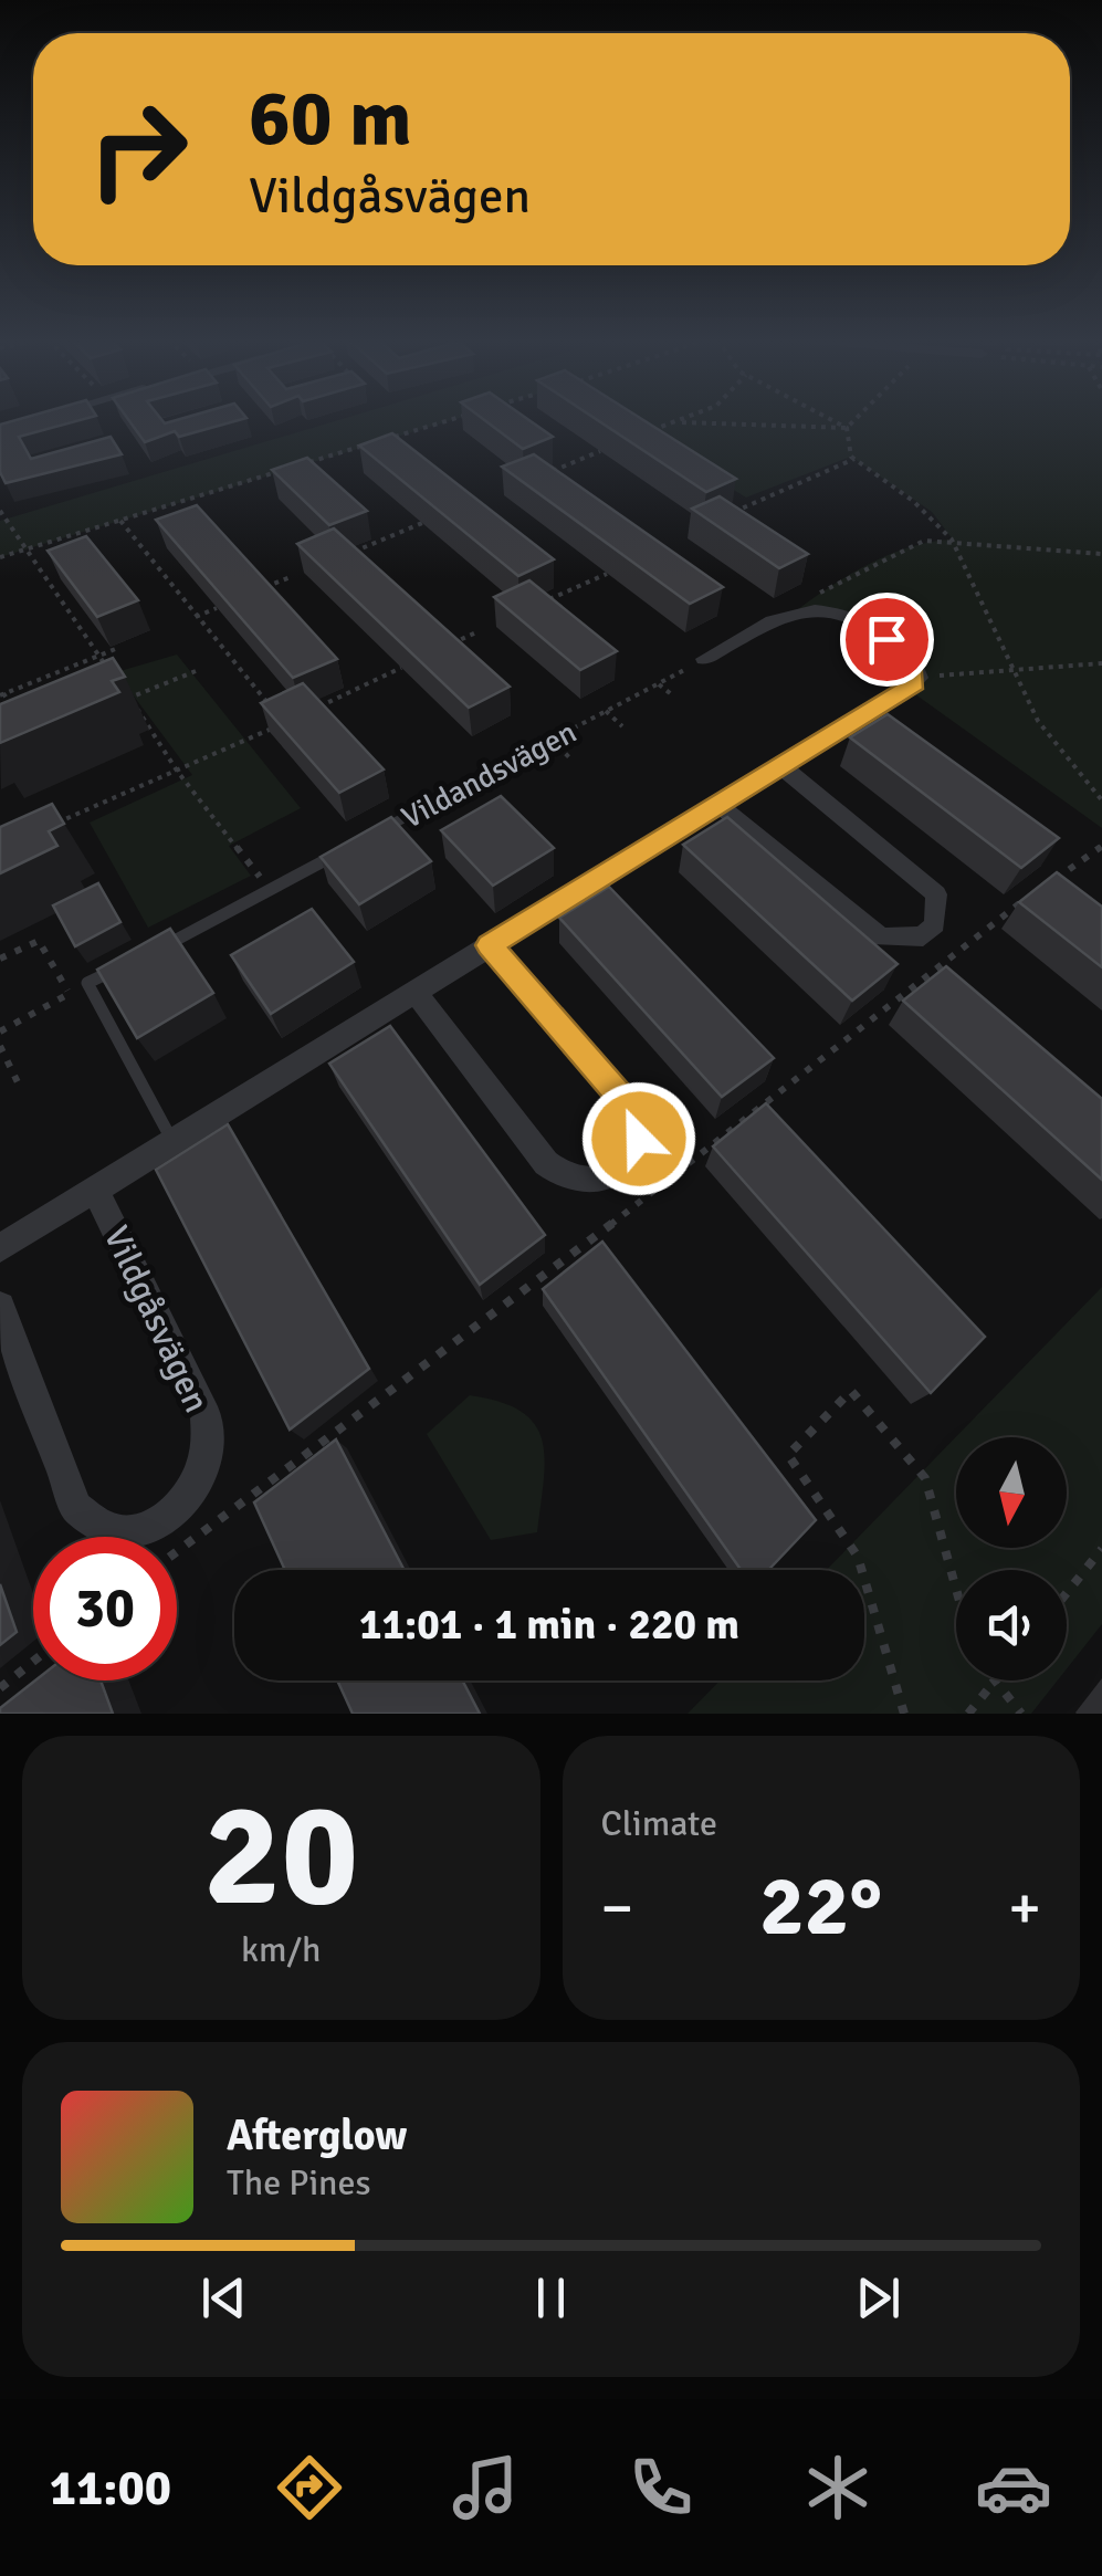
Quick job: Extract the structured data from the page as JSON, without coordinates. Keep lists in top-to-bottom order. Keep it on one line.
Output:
{"streets":{"street":["Vildgåsvägen"],"lane":["Vildandsvägen"]},"north":"bottom","page":{"turn":["60 m","Vildgåsvägen"],"limit":"30","trip":"11:01 · 1 min · 220 m","tile":[["20","km/h"],"Climate"],"heat":["−","22°","+"],"song":["Afterglow","The Pines"],"tabs":"11:00"}}
